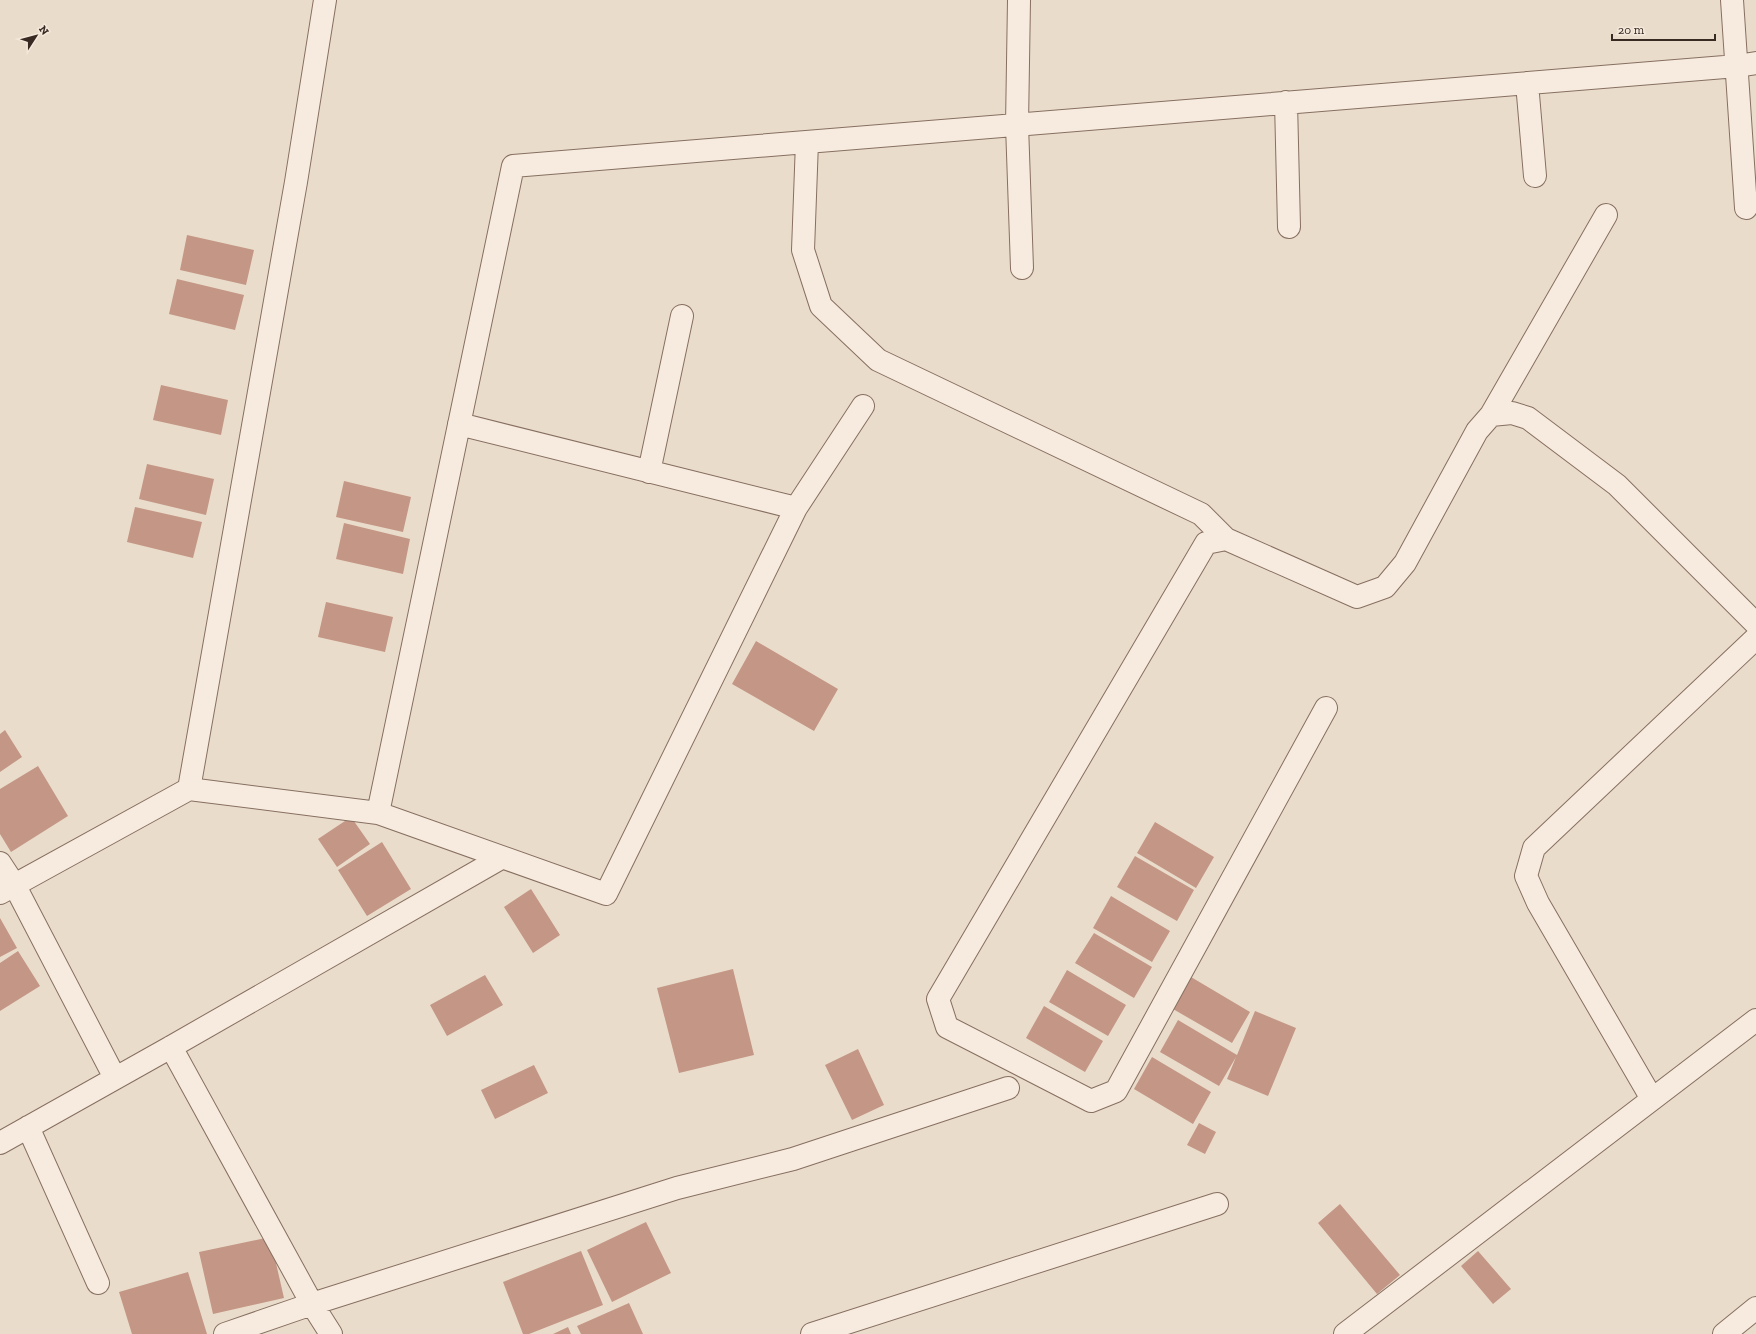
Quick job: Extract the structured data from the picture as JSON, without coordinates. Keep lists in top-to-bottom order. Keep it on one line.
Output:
{"scale_bar":"20 m","north":"top right"}
